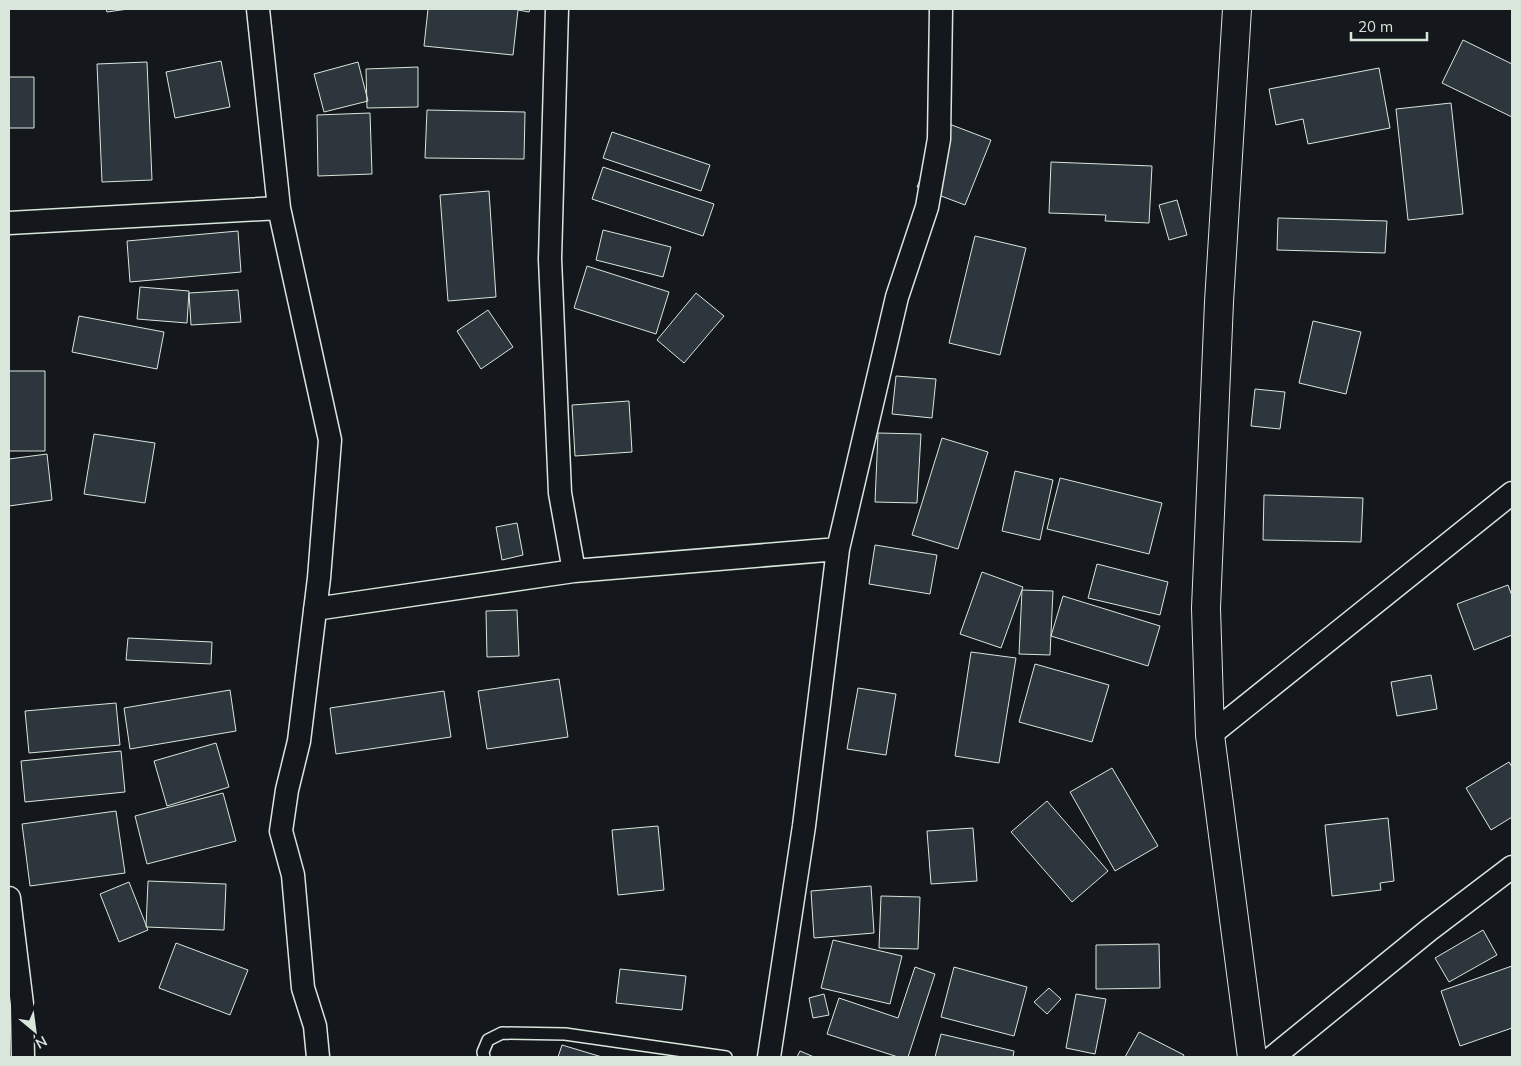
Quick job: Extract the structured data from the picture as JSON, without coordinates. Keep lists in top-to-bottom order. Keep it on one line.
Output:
{"scale_bar":"20 m","north":"bottom right"}
